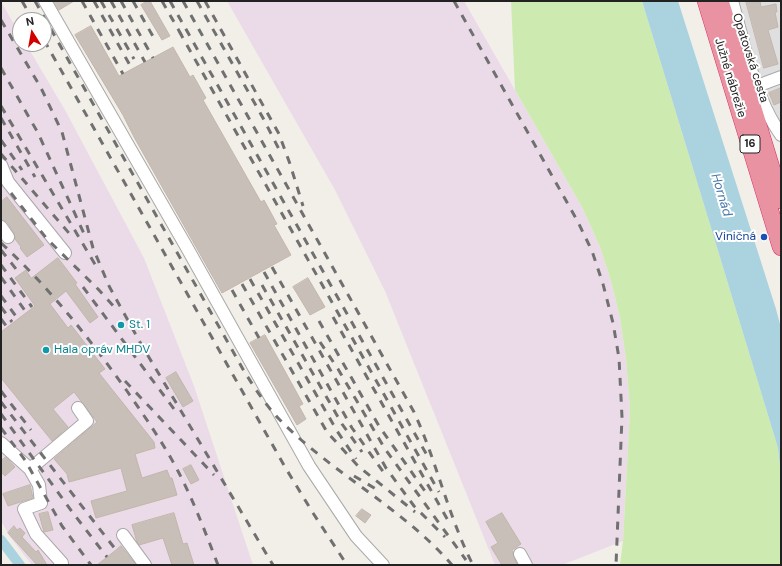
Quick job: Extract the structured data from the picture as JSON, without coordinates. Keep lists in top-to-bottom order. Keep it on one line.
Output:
{"streets":{"highway":["Južné nábrežie","16"],"street":["Opatovská cesta"]},"water":["Hornád"],"places":["Viničná","St. 1","Hala opráv MHDV"],"north":"top"}
